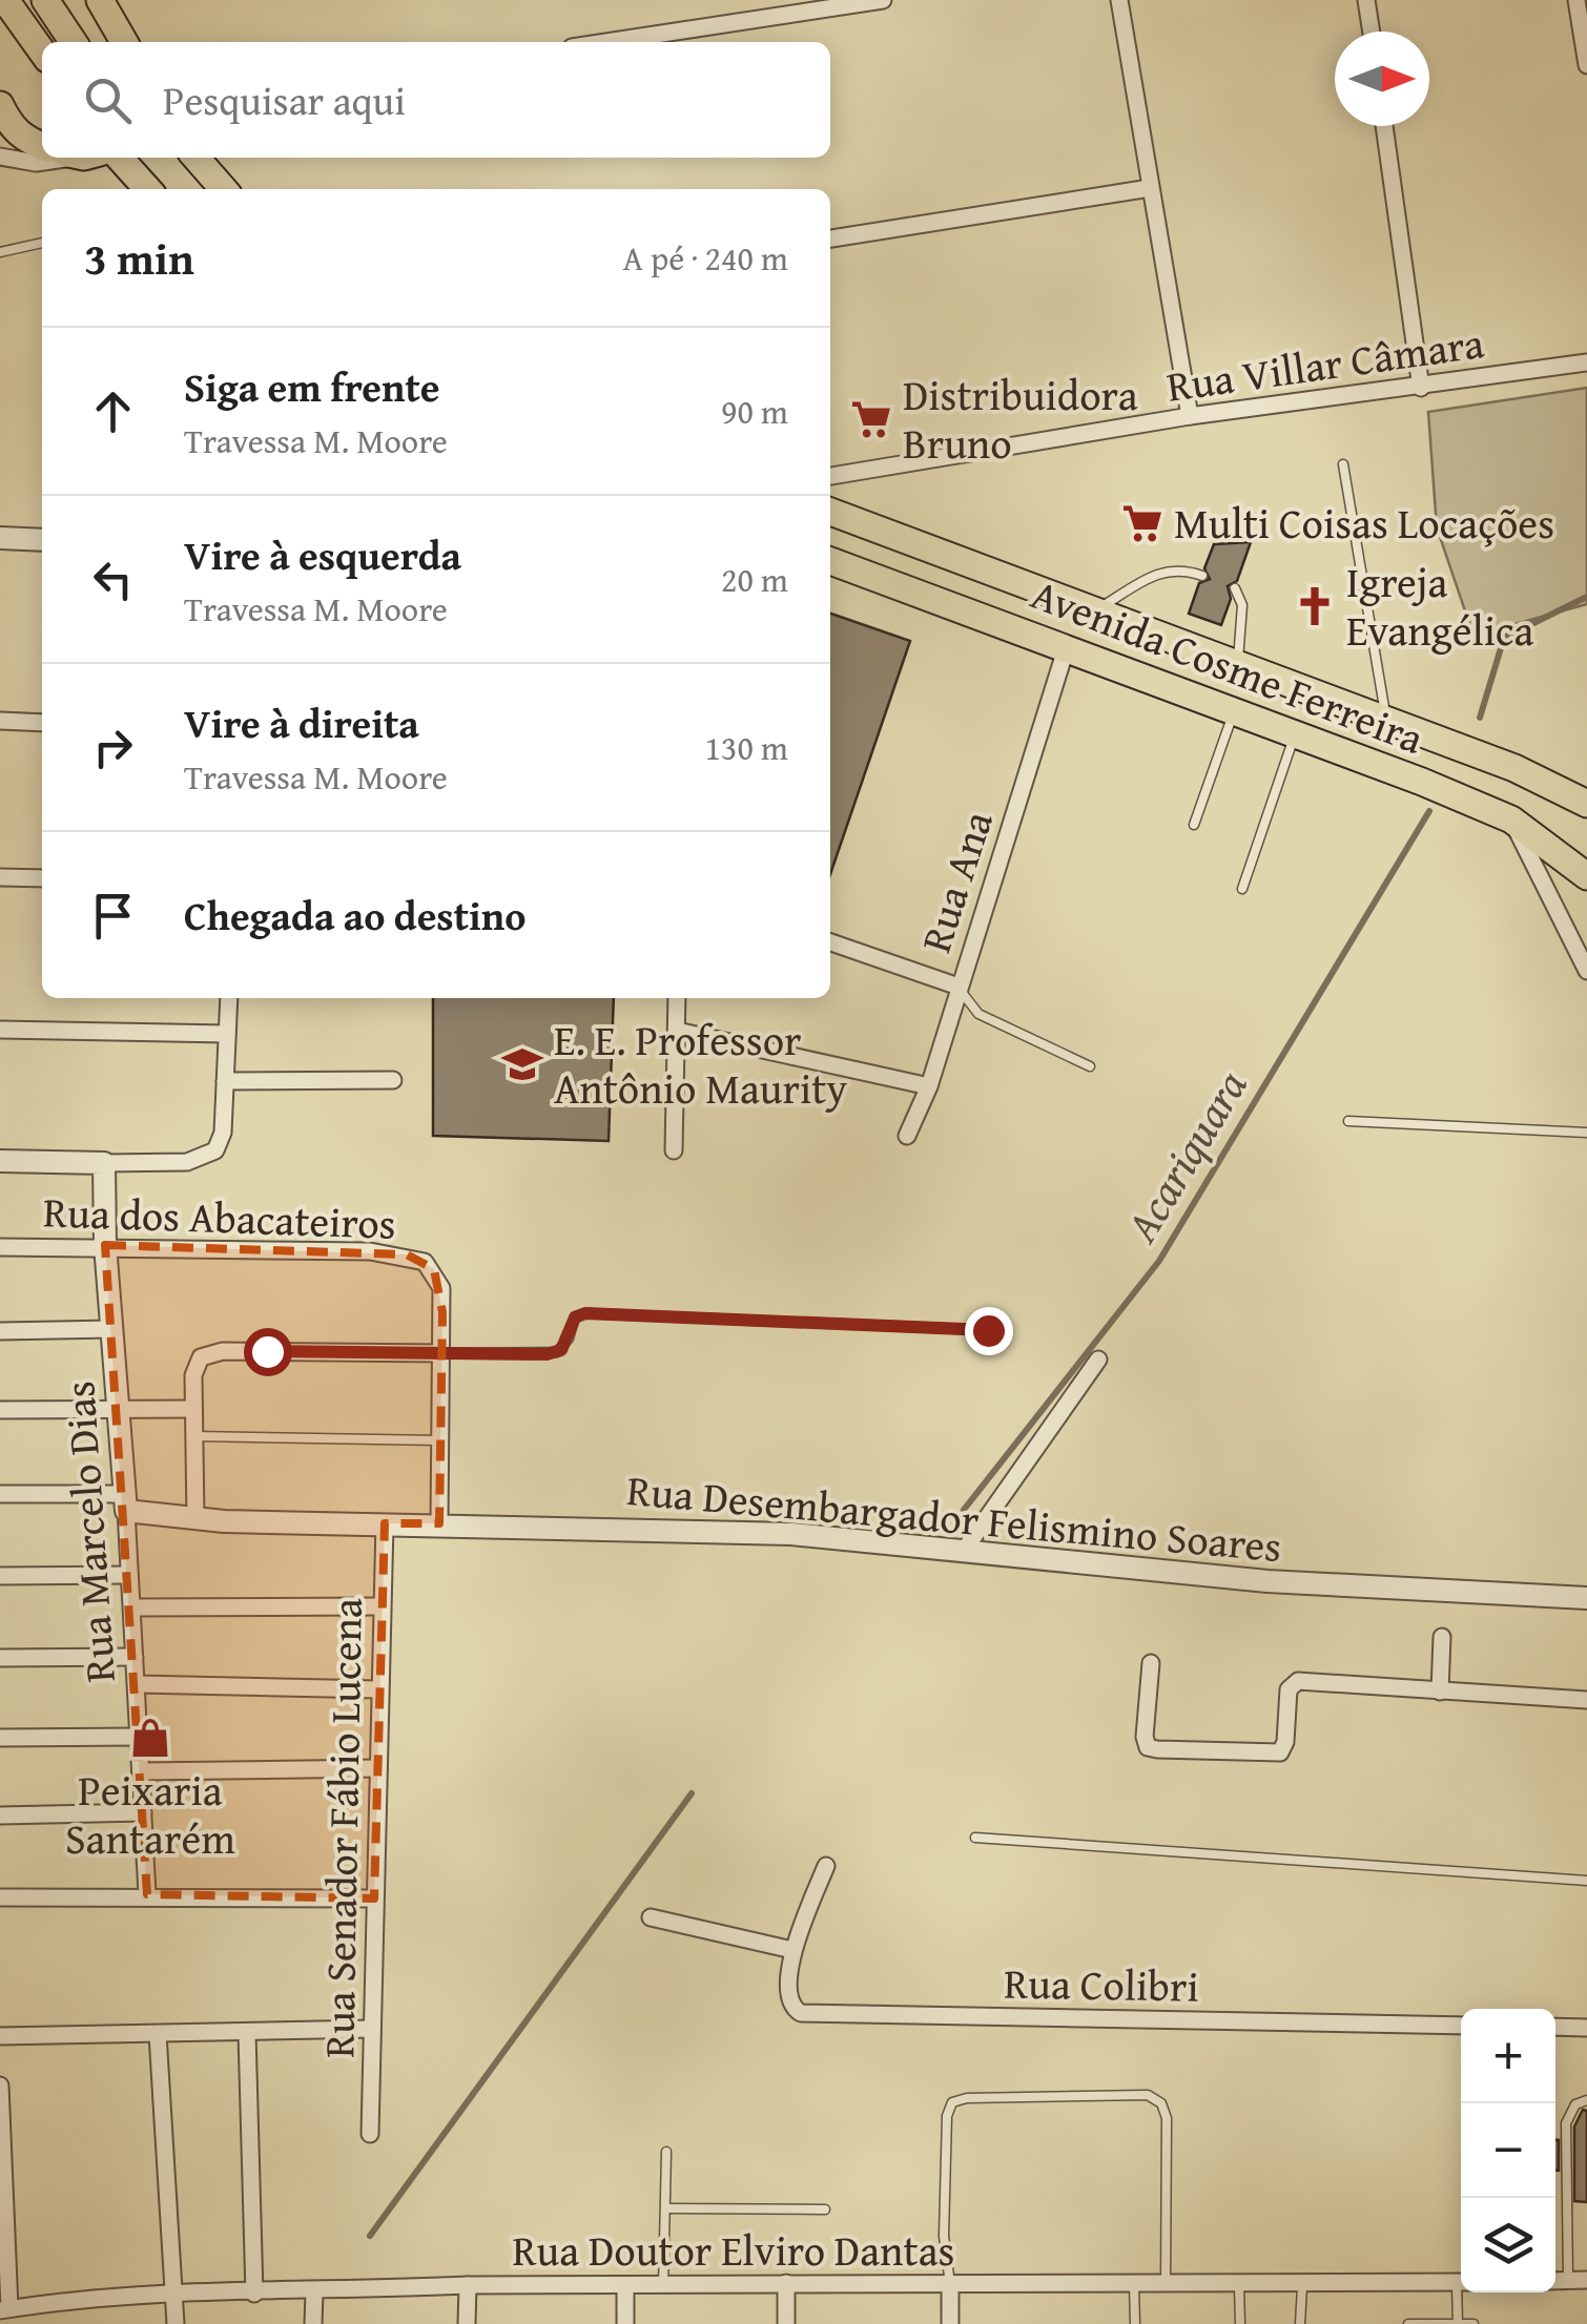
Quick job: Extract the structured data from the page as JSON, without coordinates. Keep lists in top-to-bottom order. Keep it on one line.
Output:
{"streets":{"main road":["Avenida Cosme Ferreira"],"street":["Rua Villar Câmara","Rua Ana","Rua dos Abacateiros","Rua Desembargador Felismino Soares","Rua Marcelo Dias","Rua Senador Fábio Lucena","Rua Colibri","Rua Doutor Elviro Dantas"]},"crossings":[["Avenida Cosme Ferreira","Rua Ana"],["Rua dos Abacateiros","Rua Marcelo Dias"],["Rua Desembargador Felismino Soares","Rua Marcelo Dias"],["Rua Desembargador Felismino Soares","Rua Senador Fábio Lucena"]],"water":["Acariquara"],"places":{"supermarket":["Distribuidora Bruno","Multi Coisas Locações"],"church":["Igreja Evangélica"],"school or university":["E. E. Professor Antônio Maurity"],"shop":["Peixaria Santarém"]},"north":"right","page":{"search":"Pesquisar aqui","heading":["3 min","A pé · 240 m"],"list":[["Siga em frente","Travessa M. Moore","90 m"],["Vire à esquerda","Travessa M. Moore","20 m"],["Vire à direita","Travessa M. Moore","130 m"],"Chegada ao destino"],"map_buttons":["+","−"]}}
